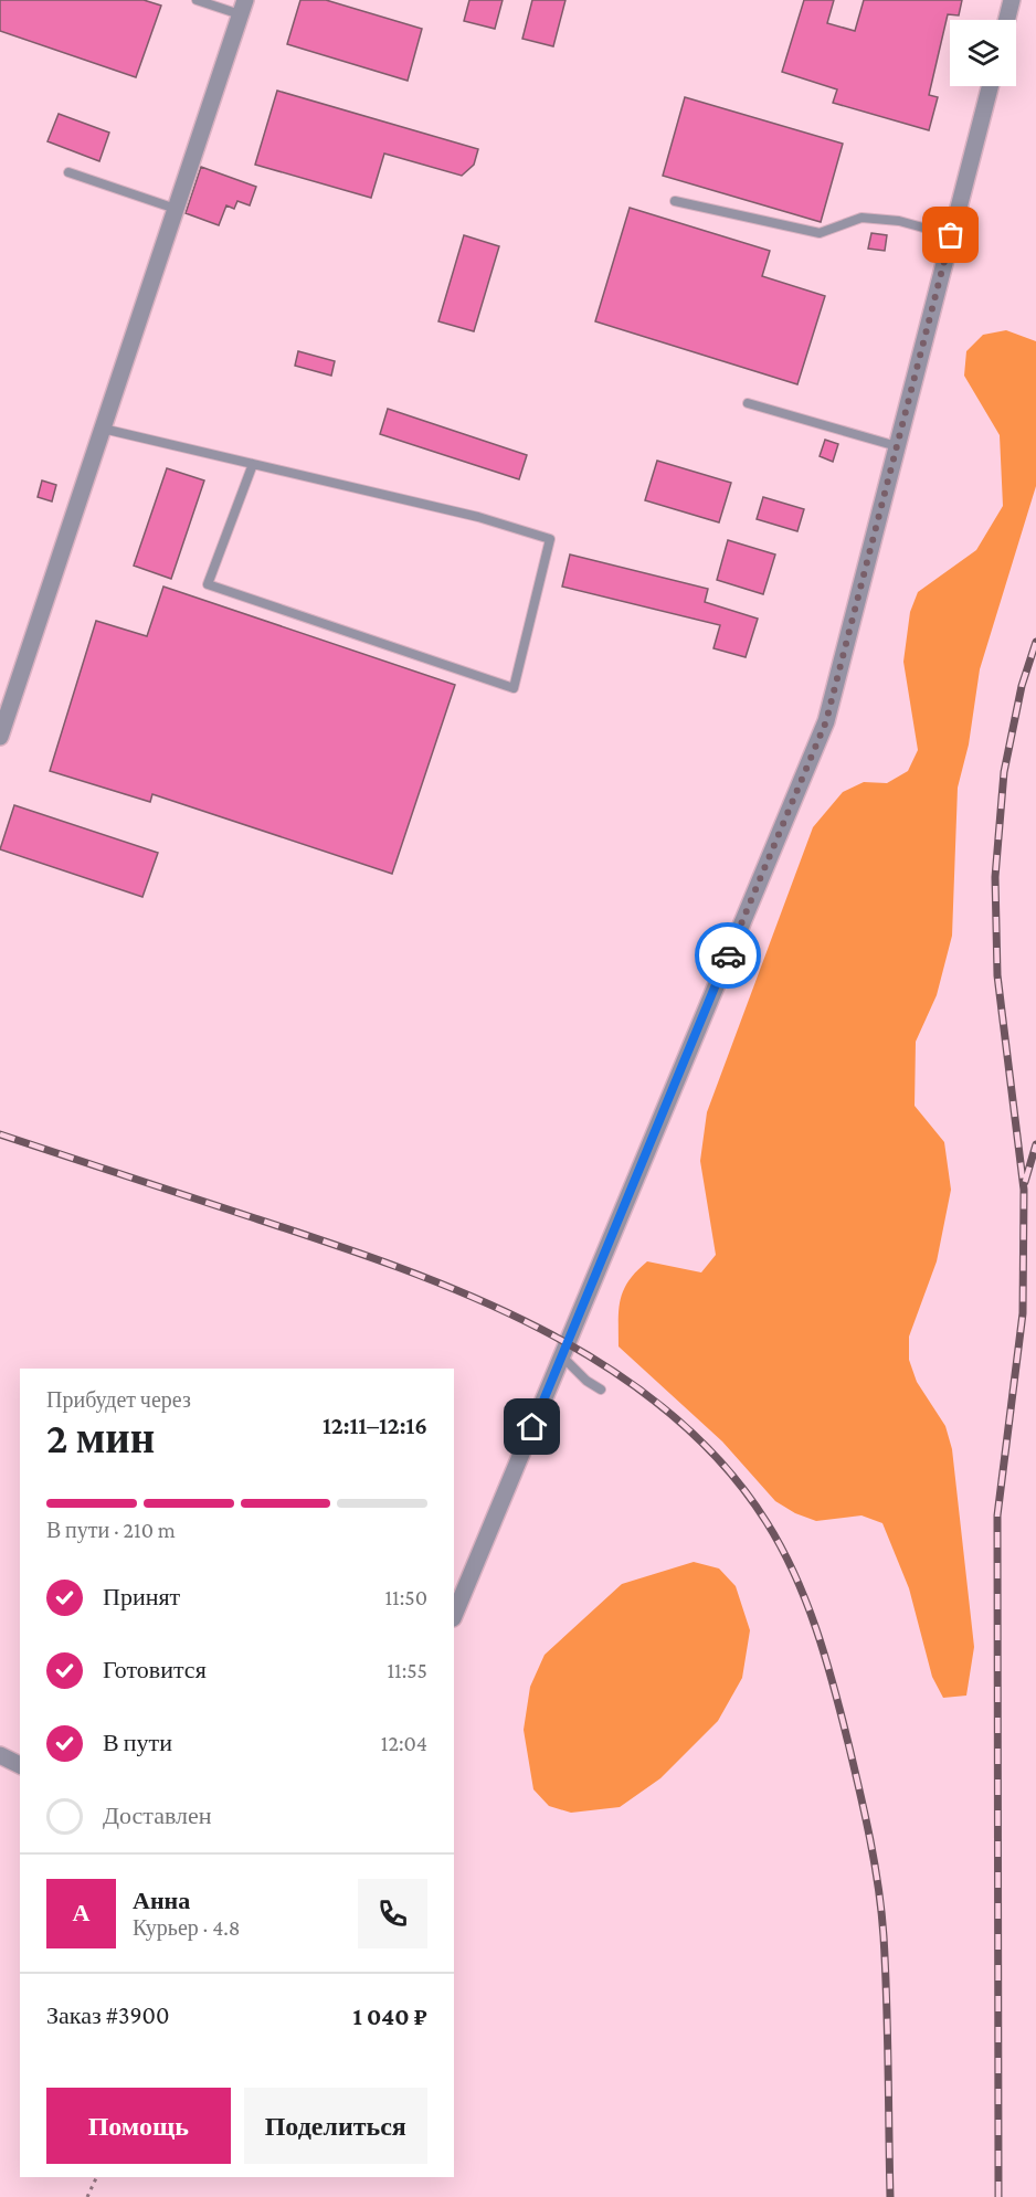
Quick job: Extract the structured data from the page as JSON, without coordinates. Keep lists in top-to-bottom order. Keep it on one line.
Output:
{"page":{"heading":["2 мин","Прибудет через","12:11–12:16"],"panel":["Анна","Курьер · 4.8","Заказ #3900","1 040 ₽"],"bar":"В пути · 210 m","list":[["Принят","11:50"],["Готовится","11:55"],["В пути","12:04"],"Доставлен"],"round":"А","buttons":["Помощь","Поделиться"]}}
